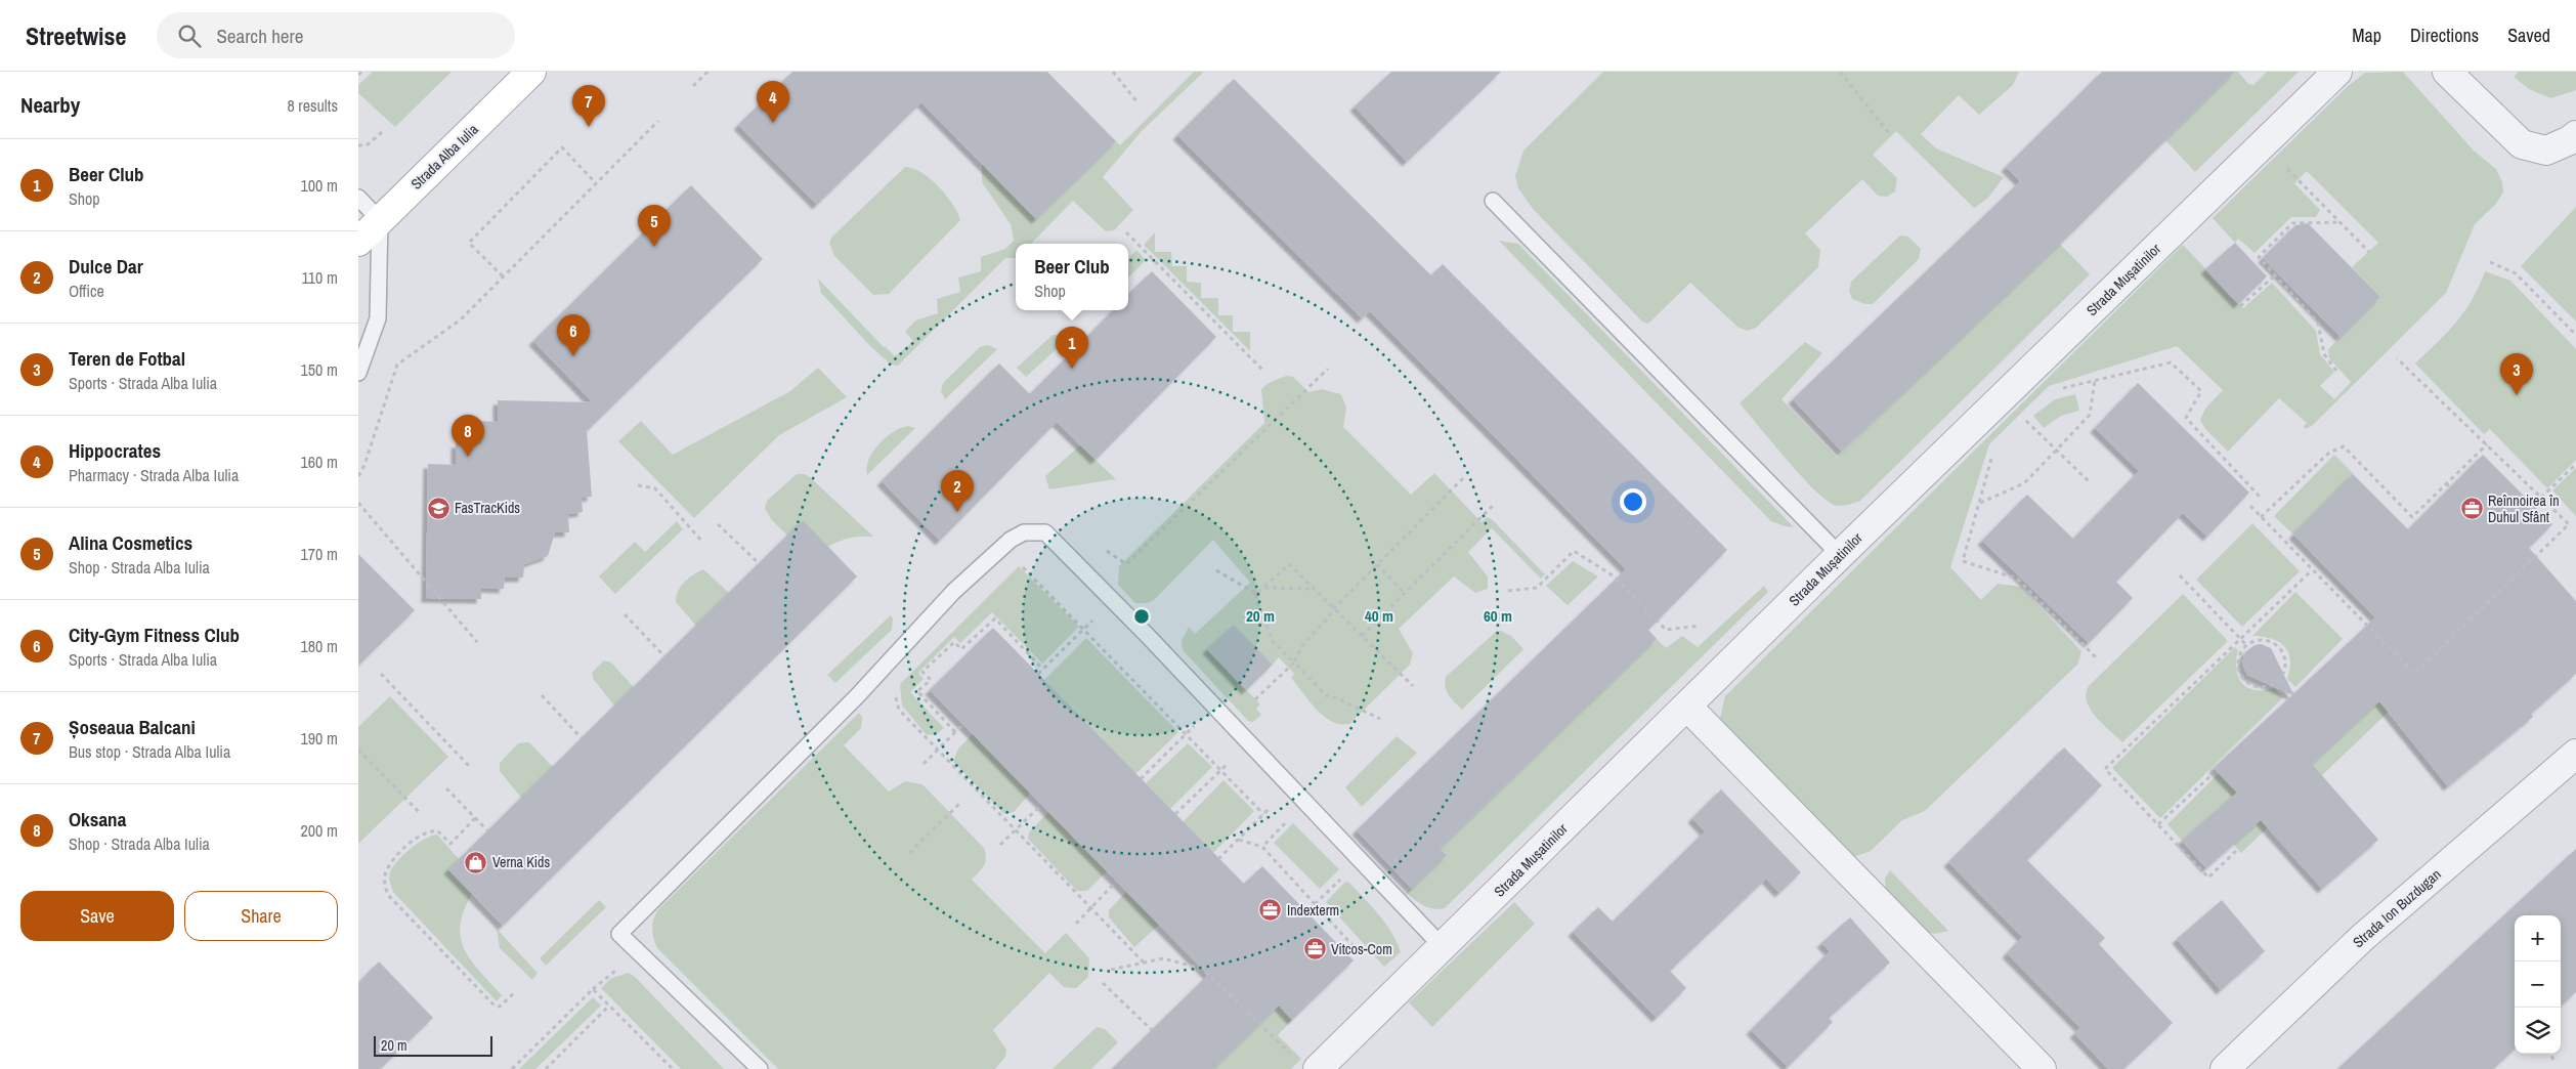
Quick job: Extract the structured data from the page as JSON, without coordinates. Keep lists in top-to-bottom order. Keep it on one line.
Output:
{"streets":{"main road":["Strada Alba Iulia"],"street":["Strada Mușatinilor","Strada Ion Buzdugan"]},"places":{"school or university":["FasTracKids"],"office":["Reînnoirea în Duhul Sfânt","Indexterm","Vitcos-Com"],"shop":["Verna Kids"]},"scale_bar":"20 m","page":{"header":"Streetwise","search":"Search here","nav":["Map","Directions","Saved"],"heading":["Nearby","8 results"],"pins":["4","7","5","6","1","3","8","2"],"list":[{"mark":"1","name":"Beer Club","note":"Shop","value":"100 m"},{"mark":"2","name":"Dulce Dar","note":"Office","value":"110 m"},{"mark":"3","name":"Teren de Fotbal","note":"Sports · Strada Alba Iulia","value":"150 m"},{"mark":"4","name":"Hippocrates","note":"Pharmacy · Strada Alba Iulia","value":"160 m"},{"mark":"5","name":"Alina Cosmetics","note":"Shop · Strada Alba Iulia","value":"170 m"},{"mark":"6","name":"City-Gym Fitness Club","note":"Sports · Strada Alba Iulia","value":"180 m"},{"mark":"7","name":"Șoseaua Balcani","note":"Bus stop · Strada Alba Iulia","value":"190 m"},{"mark":"8","name":"Oksana","note":"Shop · Strada Alba Iulia","value":"200 m"}],"popup":["Beer Club","Shop"],"buttons":["Save","Share"],"map_buttons":["+","−"],"scale":"20 m"},"rings":["20 m","40 m","60 m"]}
